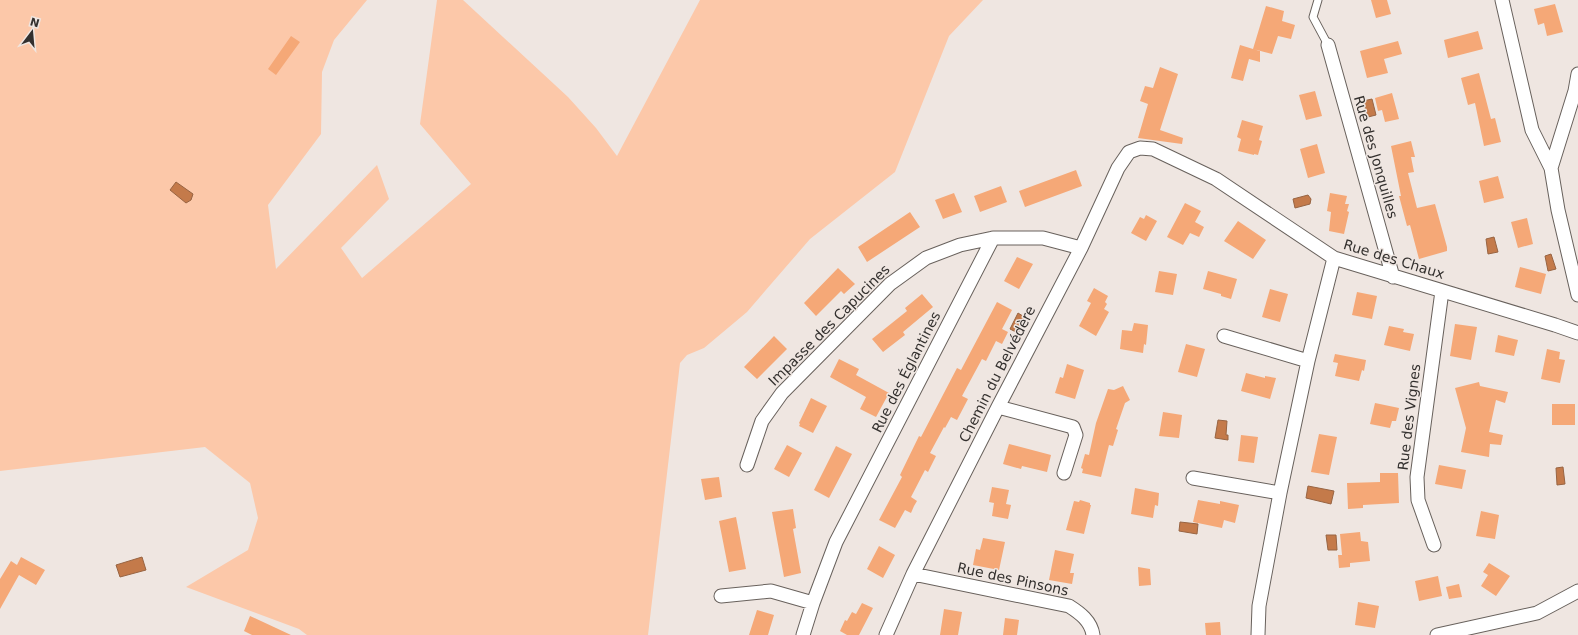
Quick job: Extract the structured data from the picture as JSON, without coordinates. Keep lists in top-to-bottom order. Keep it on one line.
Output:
{"streets":{"street":["Rue des Jonquilles","Rue des Chaux","Impasse des Capucines","Rue des Églantines","Chemin du Belvédère","Rue des Vignes","Rue des Pinsons"]},"crossings":[["Rue des Jonquilles","Rue des Chaux"],["Rue des Chaux","Chemin du Belvédère"],["Rue des Chaux","Rue des Vignes"],["Impasse des Capucines","Rue des Églantines"],["Chemin du Belvédère","Rue des Pinsons"]],"north":"top"}
